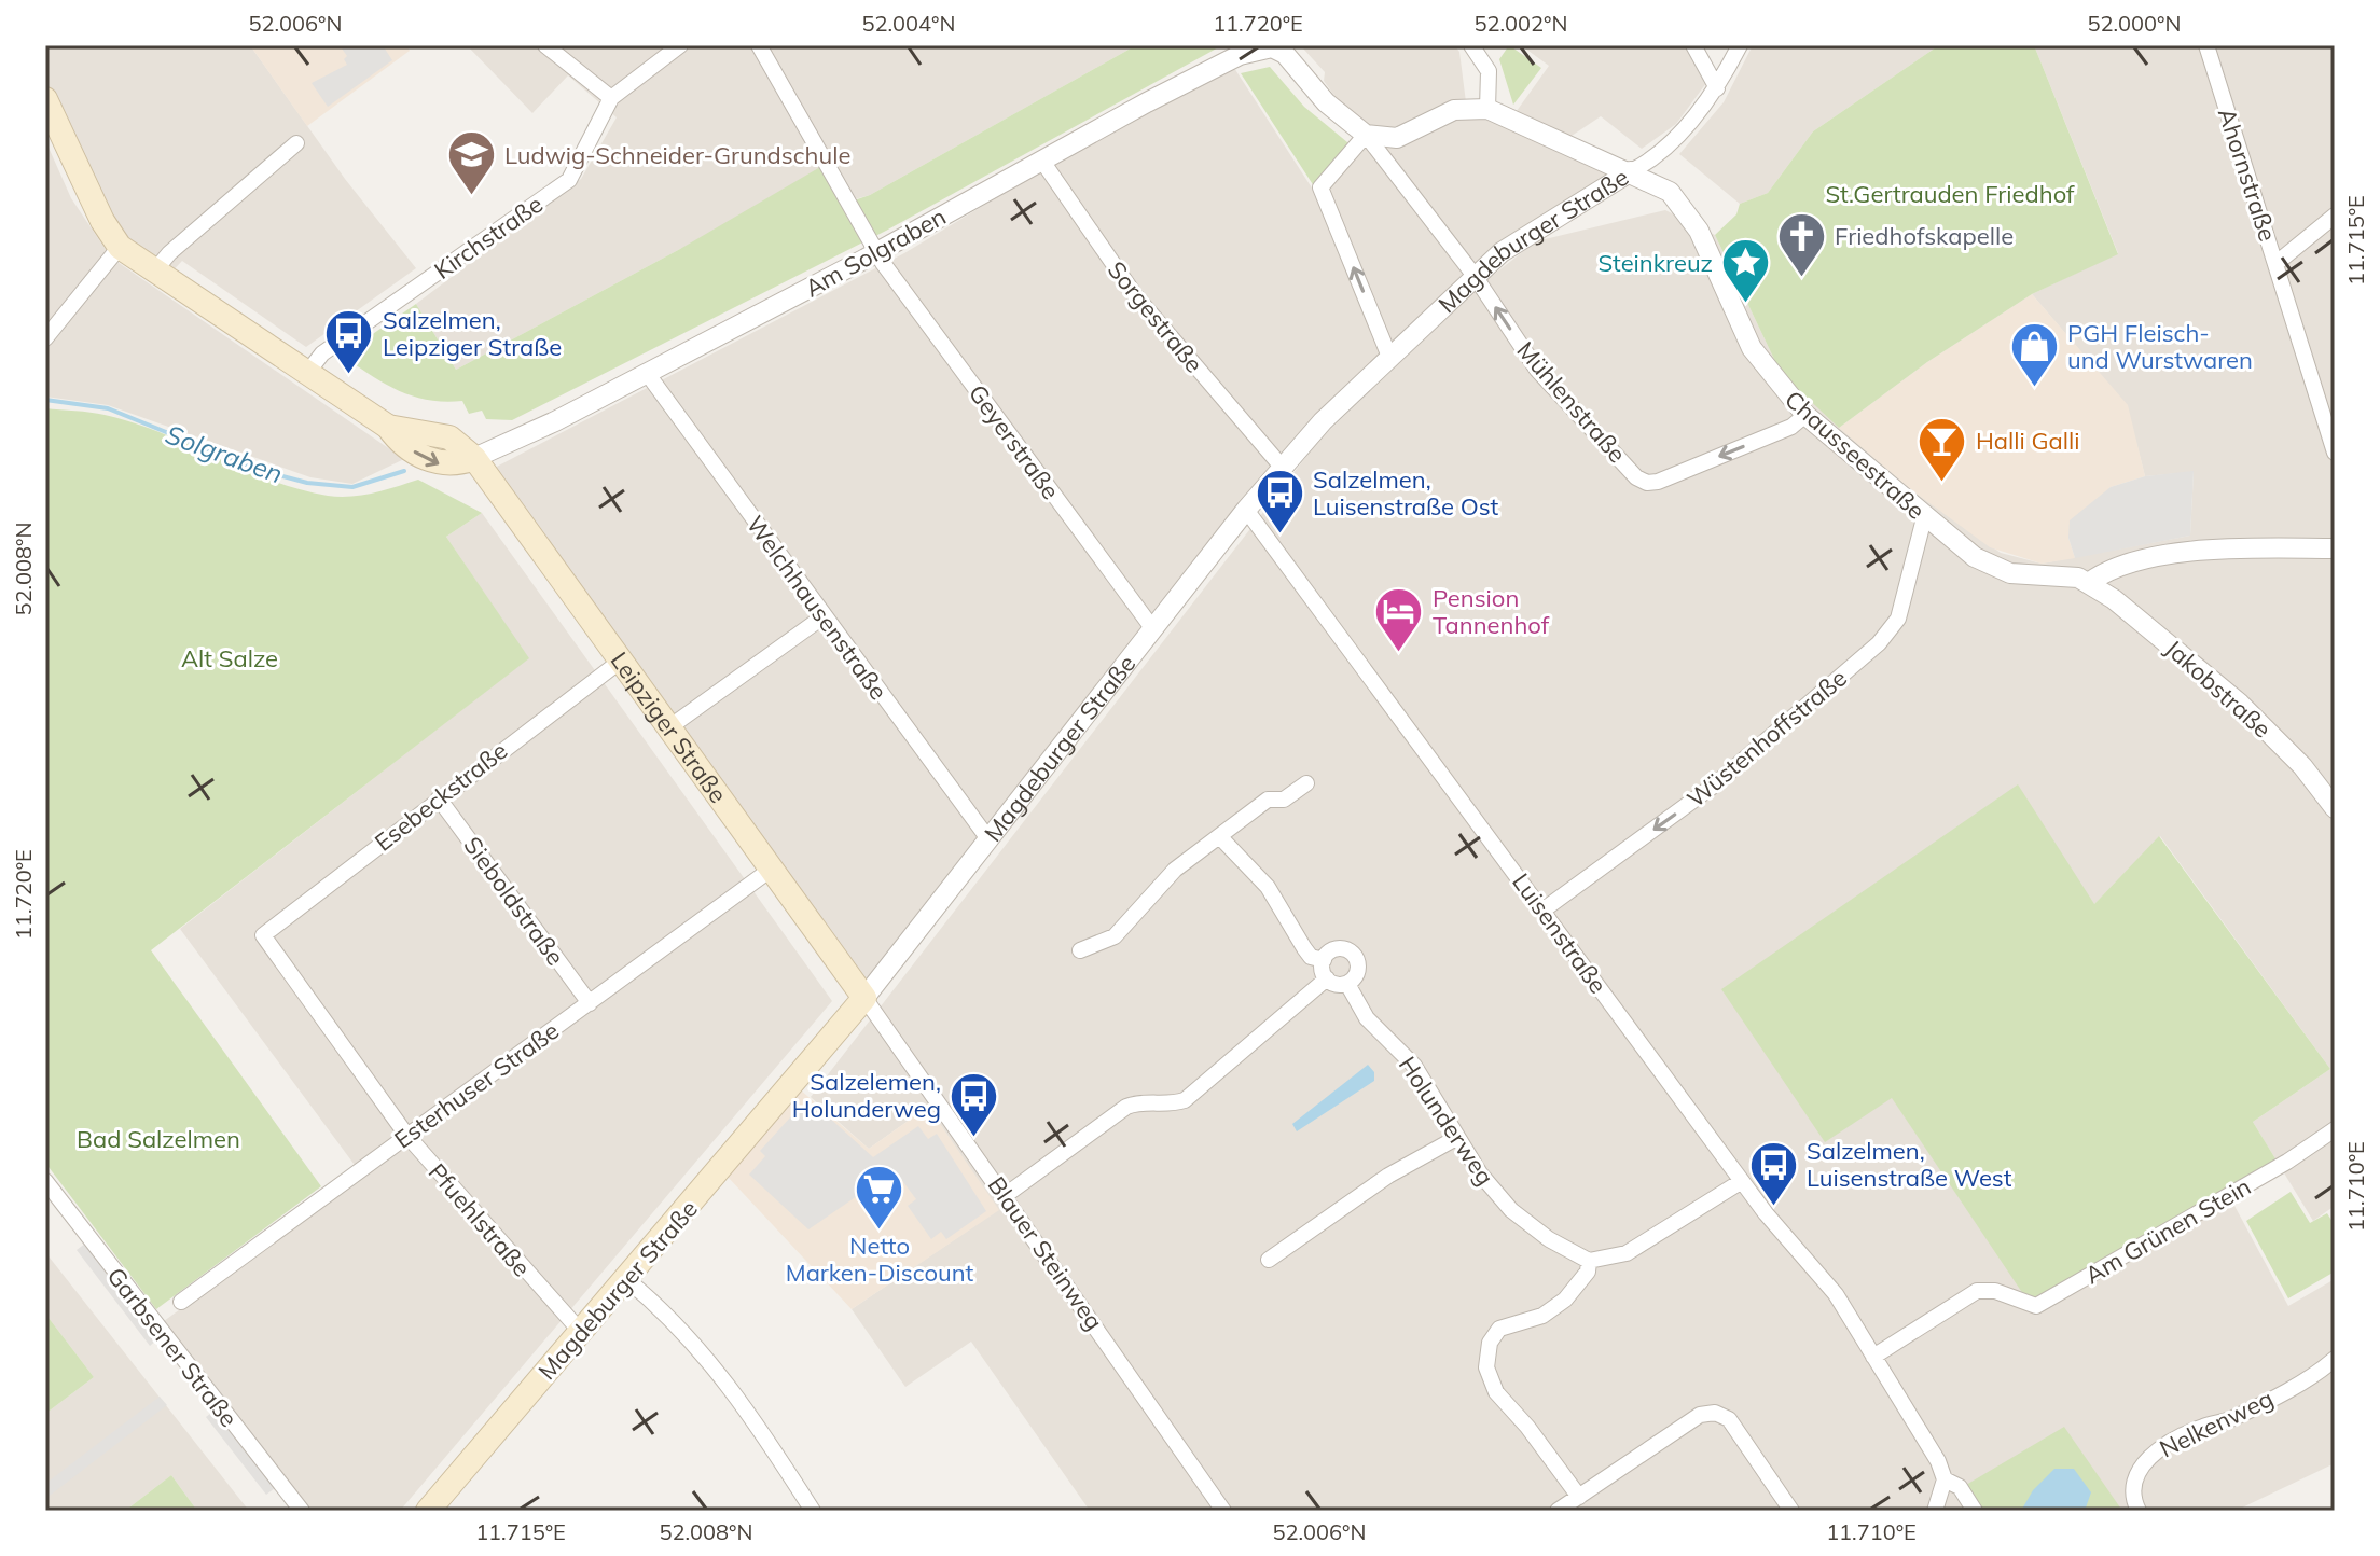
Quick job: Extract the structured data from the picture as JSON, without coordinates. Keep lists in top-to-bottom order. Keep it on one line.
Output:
{"streets":{"main road":["Magdeburger Straße","Leipziger Straße"],"street":["Ahornstraße","Kirchstraße","Am Solgraben","Sorgestraße","Mühlenstraße","Geyerstraße","Chausseestraße","Welchhausenstraße","Jakobstraße","Wüstenhoffstraße","Esebeckstraße","Sieboldstraße","Luisenstraße","Esterhuser Straße","Holunderweg","Pfuehlstraße","Am Grünen Stein","Blauer Steinweg","Garbsener Straße","Nelkenweg"]},"crossings":[["Kirchstraße","Leipziger Straße"],["Magdeburger Straße","Sorgestraße"],["Magdeburger Straße","Mühlenstraße"],["Magdeburger Straße","Geyerstraße"],["Magdeburger Straße","Chausseestraße"],["Magdeburger Straße","Welchhausenstraße"],["Magdeburger Straße","Leipziger Straße"],["Magdeburger Straße","Luisenstraße"],["Magdeburger Straße","Pfuehlstraße"],["Magdeburger Straße","Blauer Steinweg"],["Am Solgraben","Sorgestraße"],["Am Solgraben","Geyerstraße"],["Am Solgraben","Welchhausenstraße"],["Am Solgraben","Leipziger Straße"],["Mühlenstraße","Chausseestraße"],["Chausseestraße","Jakobstraße"],["Chausseestraße","Wüstenhoffstraße"],["Leipziger Straße","Esebeckstraße"],["Leipziger Straße","Esterhuser Straße"],["Leipziger Straße","Blauer Steinweg"],["Wüstenhoffstraße","Luisenstraße"],["Esebeckstraße","Sieboldstraße"],["Esebeckstraße","Pfuehlstraße"],["Sieboldstraße","Esterhuser Straße"],["Luisenstraße","Am Grünen Stein"],["Esterhuser Straße","Pfuehlstraße"]],"one_way":["Mühlenstraße","Wüstenhoffstraße"],"water":["Solgraben"],"parks":["St.Gertrauden Friedhof","Alt Salze","Bad Salzelmen"],"places":{"school or university":["Ludwig-Schneider-Grundschule"],"church":["Friedhofskapelle"],"place":["Steinkreuz"],"bus stop":["Salzelmen, Leipziger Straße","Salzelmen, Luisenstraße Ost","Salzelemen, Holunderweg","Salzelmen, Luisenstraße West"],"shop":["PGH Fleisch- und Wurstwaren"],"bar":["Halli Galli"],"hotel":["Pension Tannenhof"],"supermarket":["Netto Marken-Discount"]},"coordinates":["52.006°N","52.004°N","11.720°E","52.002°N","52.000°N","11.715°E","52.008°N","11.710°E"]}
